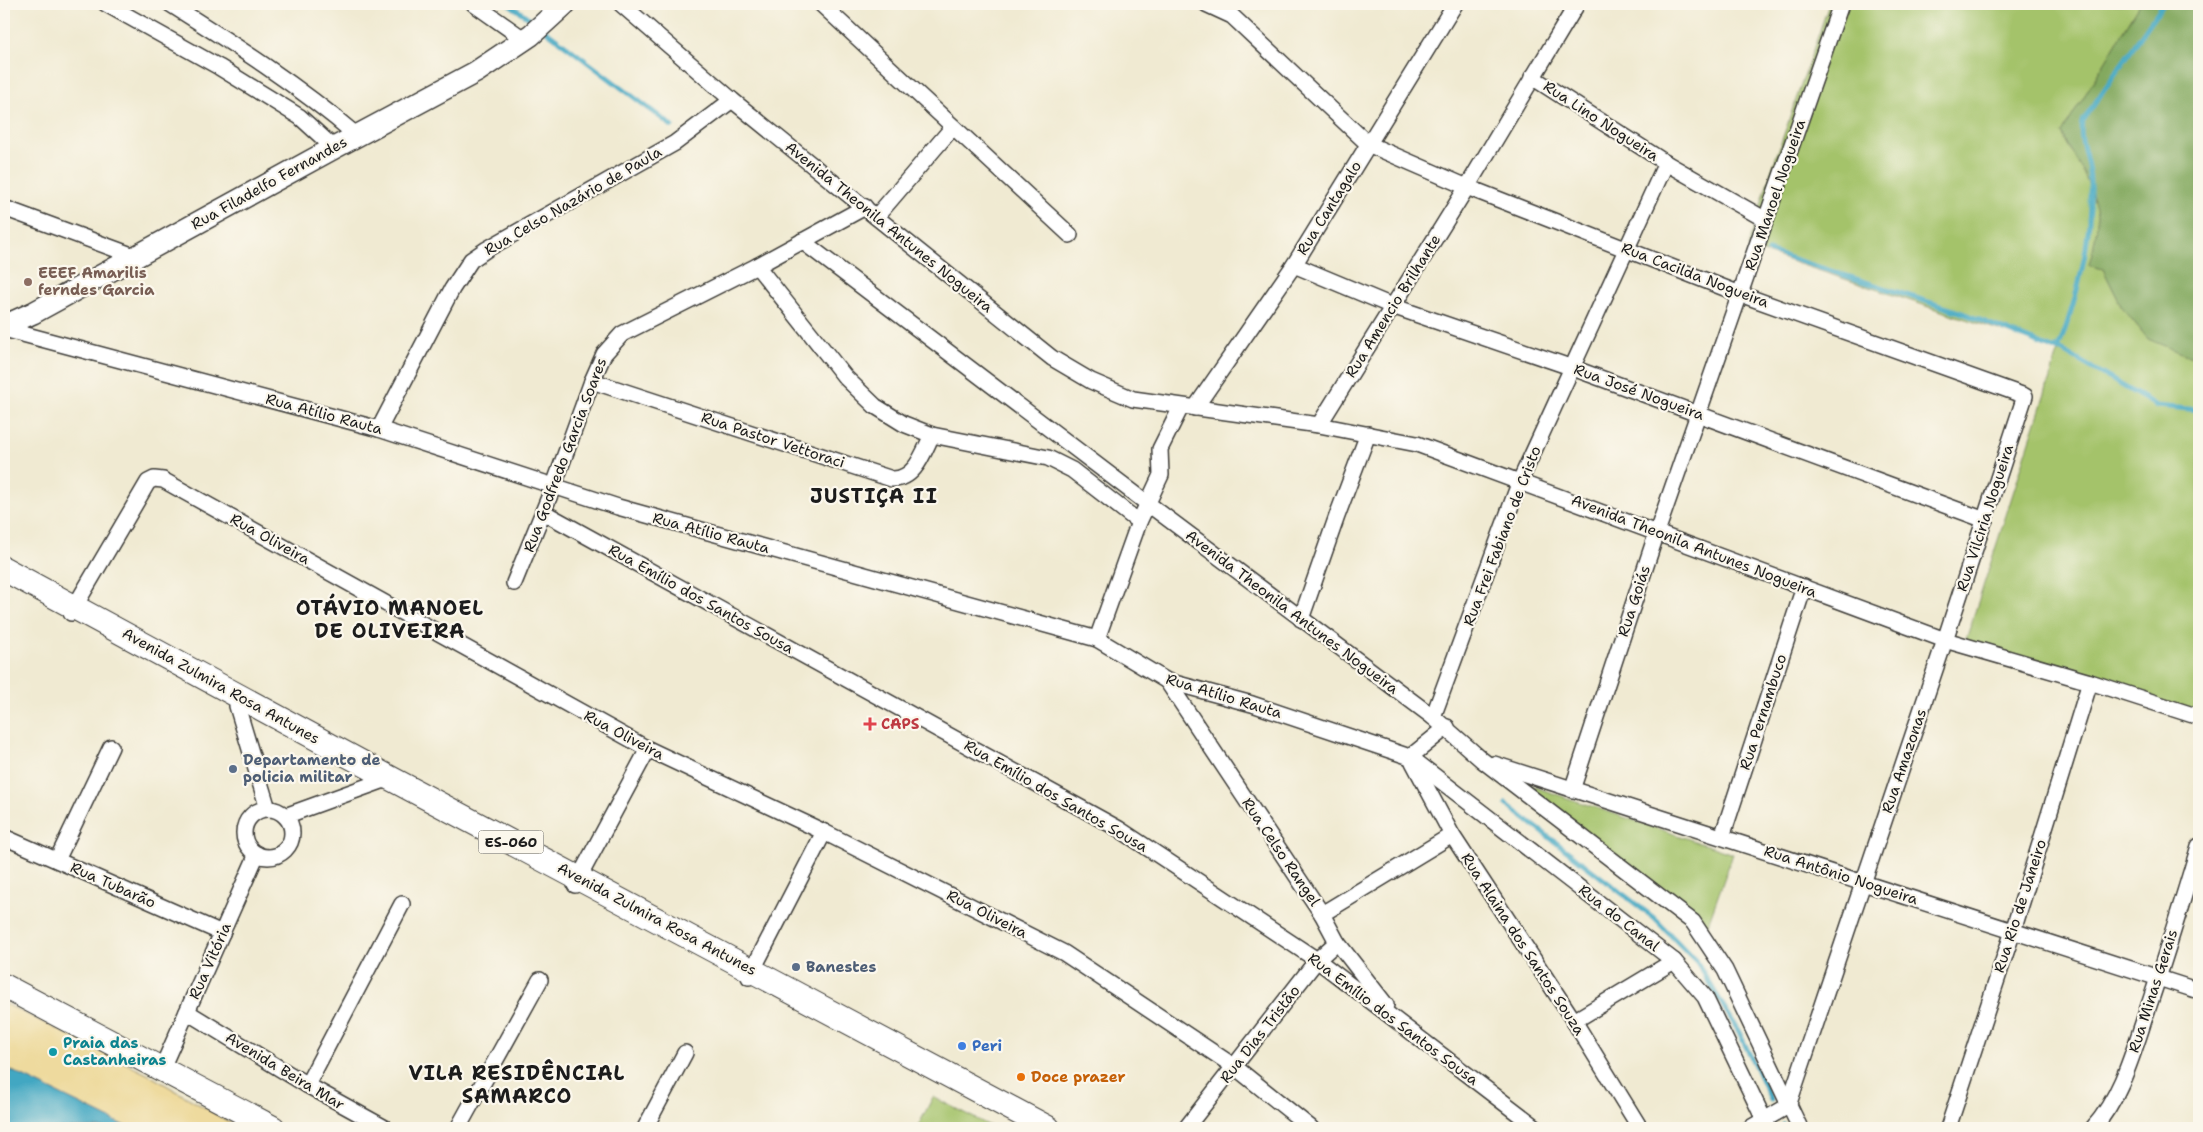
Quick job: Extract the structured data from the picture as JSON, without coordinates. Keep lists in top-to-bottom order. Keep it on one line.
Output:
{"streets":{"main road":["Rua Filadelfo Fernandes","Avenida Zulmira Rosa Antunes","ES-060"],"street":["Rua Lino Nogueira","Rua Manoel Nogueira","Rua Celso Nazário de Paula","Rua Cantagalo","Avenida Theonila Antunes Nogueira","Rua Cacilda Nogueira","Rua Amencio Brilhante","Rua José Nogueira","Rua Atílio Rauta","Rua Pastor Vettoraci","Rua Godfredo Garcia Soares","Rua Vilciria Nogueira","Rua Frei Fabiano de Cristo","Rua Oliveira","Rua Emílio dos Santos Sousa","Rua Goiás","Rua Pernambuco","Rua Amazonas","Rua Celso Rangel","Rua Antônio Nogueira","Rua Tubarão","Rua Rio de Janeiro","Rua do Canal","Rua Alaina dos Santos Souza","Rua Vitória","Rua Minas Gerais","Rua Dias Tristão","Avenida Beira Mar"]},"crossings":[["Rua Lino Nogueira","Rua Cacilda Nogueira"],["Rua Lino Nogueira","Rua Amencio Brilhante"],["Rua Lino Nogueira","Rua Frei Fabiano de Cristo"],["Rua Filadelfo Fernandes","Rua Atílio Rauta"],["Rua Manoel Nogueira","Rua Cacilda Nogueira"],["Rua Manoel Nogueira","Rua José Nogueira"],["Rua Manoel Nogueira","Rua Goiás"],["Rua Celso Nazário de Paula","Avenida Theonila Antunes Nogueira"],["Rua Celso Nazário de Paula","Rua Atílio Rauta"],["Rua Cantagalo","Avenida Theonila Antunes Nogueira"],["Rua Cantagalo","Rua Cacilda Nogueira"],["Rua Cantagalo","Rua José Nogueira"],["Avenida Theonila Antunes Nogueira","Rua Amencio Brilhante"],["Avenida Theonila Antunes Nogueira","Rua Godfredo Garcia Soares"],["Avenida Theonila Antunes Nogueira","Rua Vilciria Nogueira"],["Avenida Theonila Antunes Nogueira","Rua Frei Fabiano de Cristo"],["Avenida Theonila Antunes Nogueira","Rua Goiás"],["Avenida Theonila Antunes Nogueira","Rua Pernambuco"],["Avenida Theonila Antunes Nogueira","Rua Amazonas"],["Avenida Theonila Antunes Nogueira","Rua Antônio Nogueira"],["Avenida Theonila Antunes Nogueira","Rua Rio de Janeiro"],["Rua Cacilda Nogueira","Rua Amencio Brilhante"],["Rua Cacilda Nogueira","Rua Vilciria Nogueira"],["Rua Cacilda Nogueira","Rua Frei Fabiano de Cristo"],["Rua Amencio Brilhante","Rua José Nogueira"],["Rua José Nogueira","Rua Vilciria Nogueira"],["Rua José Nogueira","Rua Frei Fabiano de Cristo"],["Rua José Nogueira","Rua Goiás"],["Rua Atílio Rauta","Rua Godfredo Garcia Soares"],["Rua Atílio Rauta","Rua Celso Rangel"],["Rua Atílio Rauta","Rua do Canal"],["Rua Atílio Rauta","Rua Alaina dos Santos Souza"],["Rua Pastor Vettoraci","Rua Godfredo Garcia Soares"],["Rua Godfredo Garcia Soares","Rua Emílio dos Santos Sousa"],["Rua Vilciria Nogueira","Rua Amazonas"],["Rua Oliveira","Avenida Zulmira Rosa Antunes"],["Rua Oliveira","Rua Dias Tristão"],["Rua Emílio dos Santos Sousa","Rua Celso Rangel"],["Rua Emílio dos Santos Sousa","Rua Dias Tristão"],["Rua Goiás","Rua Antônio Nogueira"],["Avenida Zulmira Rosa Antunes","ES-060"],["Rua Pernambuco","Rua Antônio Nogueira"],["Rua Amazonas","Rua Antônio Nogueira"],["Rua Celso Rangel","Rua Dias Tristão"],["Rua Antônio Nogueira","Rua Rio de Janeiro"],["Rua Antônio Nogueira","Rua Minas Gerais"],["Rua Tubarão","Rua Vitória"],["Rua do Canal","Rua Alaina dos Santos Souza"],["Rua Vitória","Avenida Beira Mar"]],"districts":["JUSTIÇA II","OTÁVIO MANOEL DE OLIVEIRA","VILA RESIDÊNCIAL SAMARCO"],"places":{"other":["EEEF Amarilis ferndes Garcia","Departamento de policia militar","Banestes","Peri","Praia das Castanheiras","Doce prazer"],"health":["CAPS"]}}
